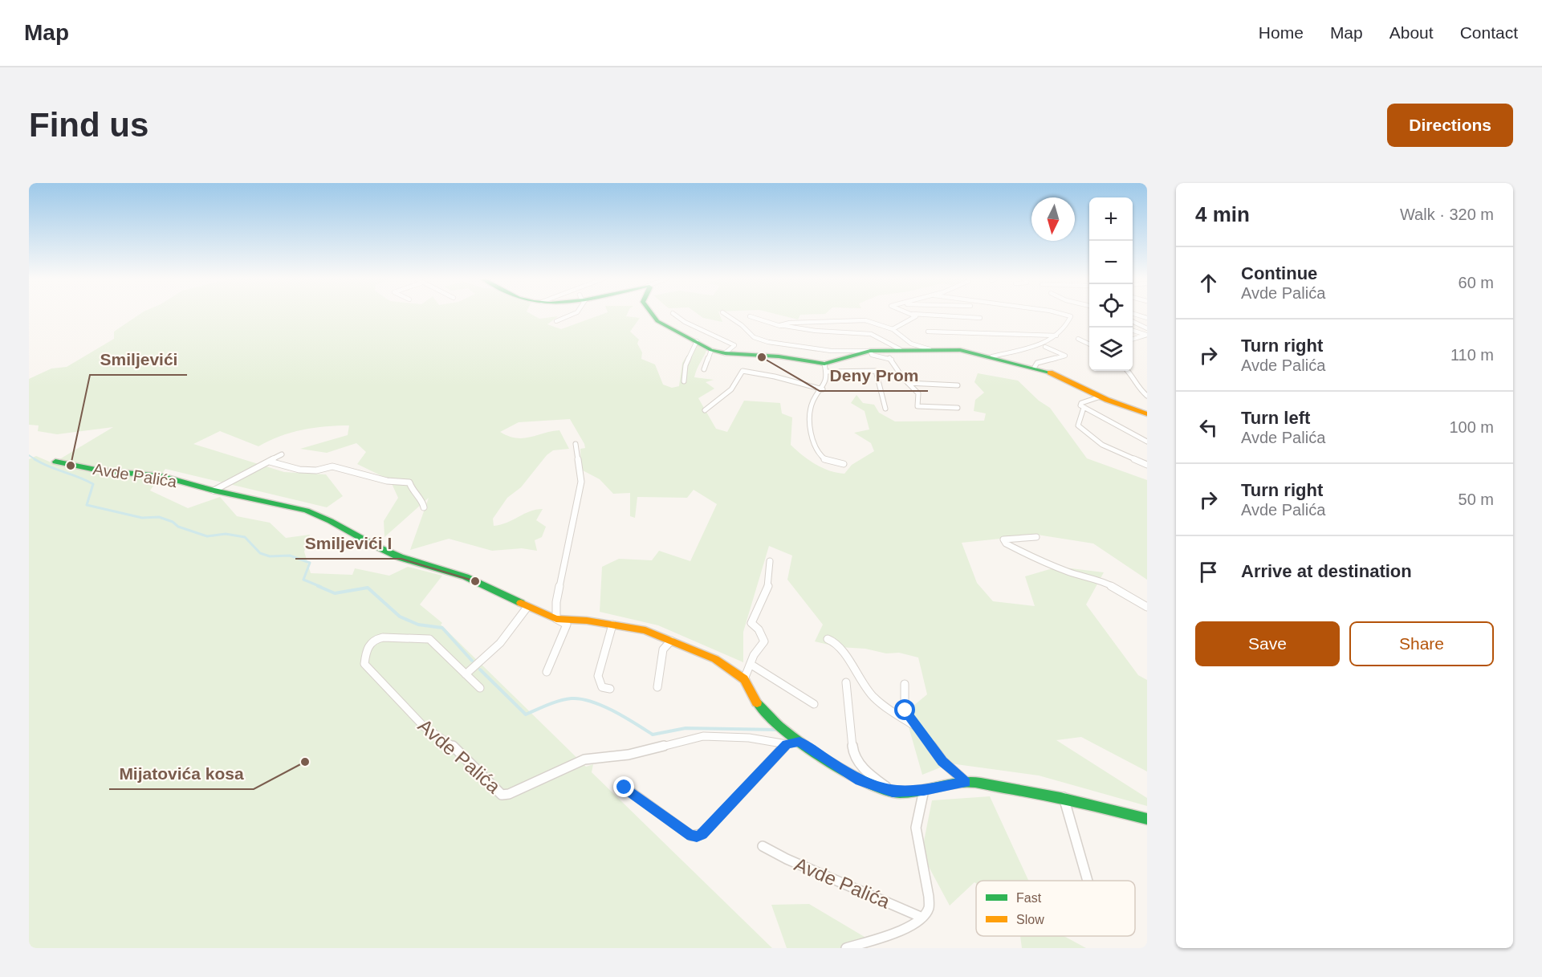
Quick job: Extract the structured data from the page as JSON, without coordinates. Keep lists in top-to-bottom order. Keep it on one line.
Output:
{"streets":{"street":["Avde Palića"]},"places":["Deny Prom","Smiljevići","Smiljevići I","Mijatovića kosa"],"legend":["Fast","Slow"],"north":"bottom","page":{"header":"Map","nav":["Home","Map","About","Contact"],"buttons":["Directions",["Save","Share"]],"title":"Find us","heading":["4 min","Walk · 320 m"],"map_buttons":["+","−"],"list":[["Continue","Avde Palića","60 m"],["Turn right","Avde Palića","110 m"],["Turn left","Avde Palića","100 m"],["Turn right","Avde Palića","50 m"],"Arrive at destination"]}}
